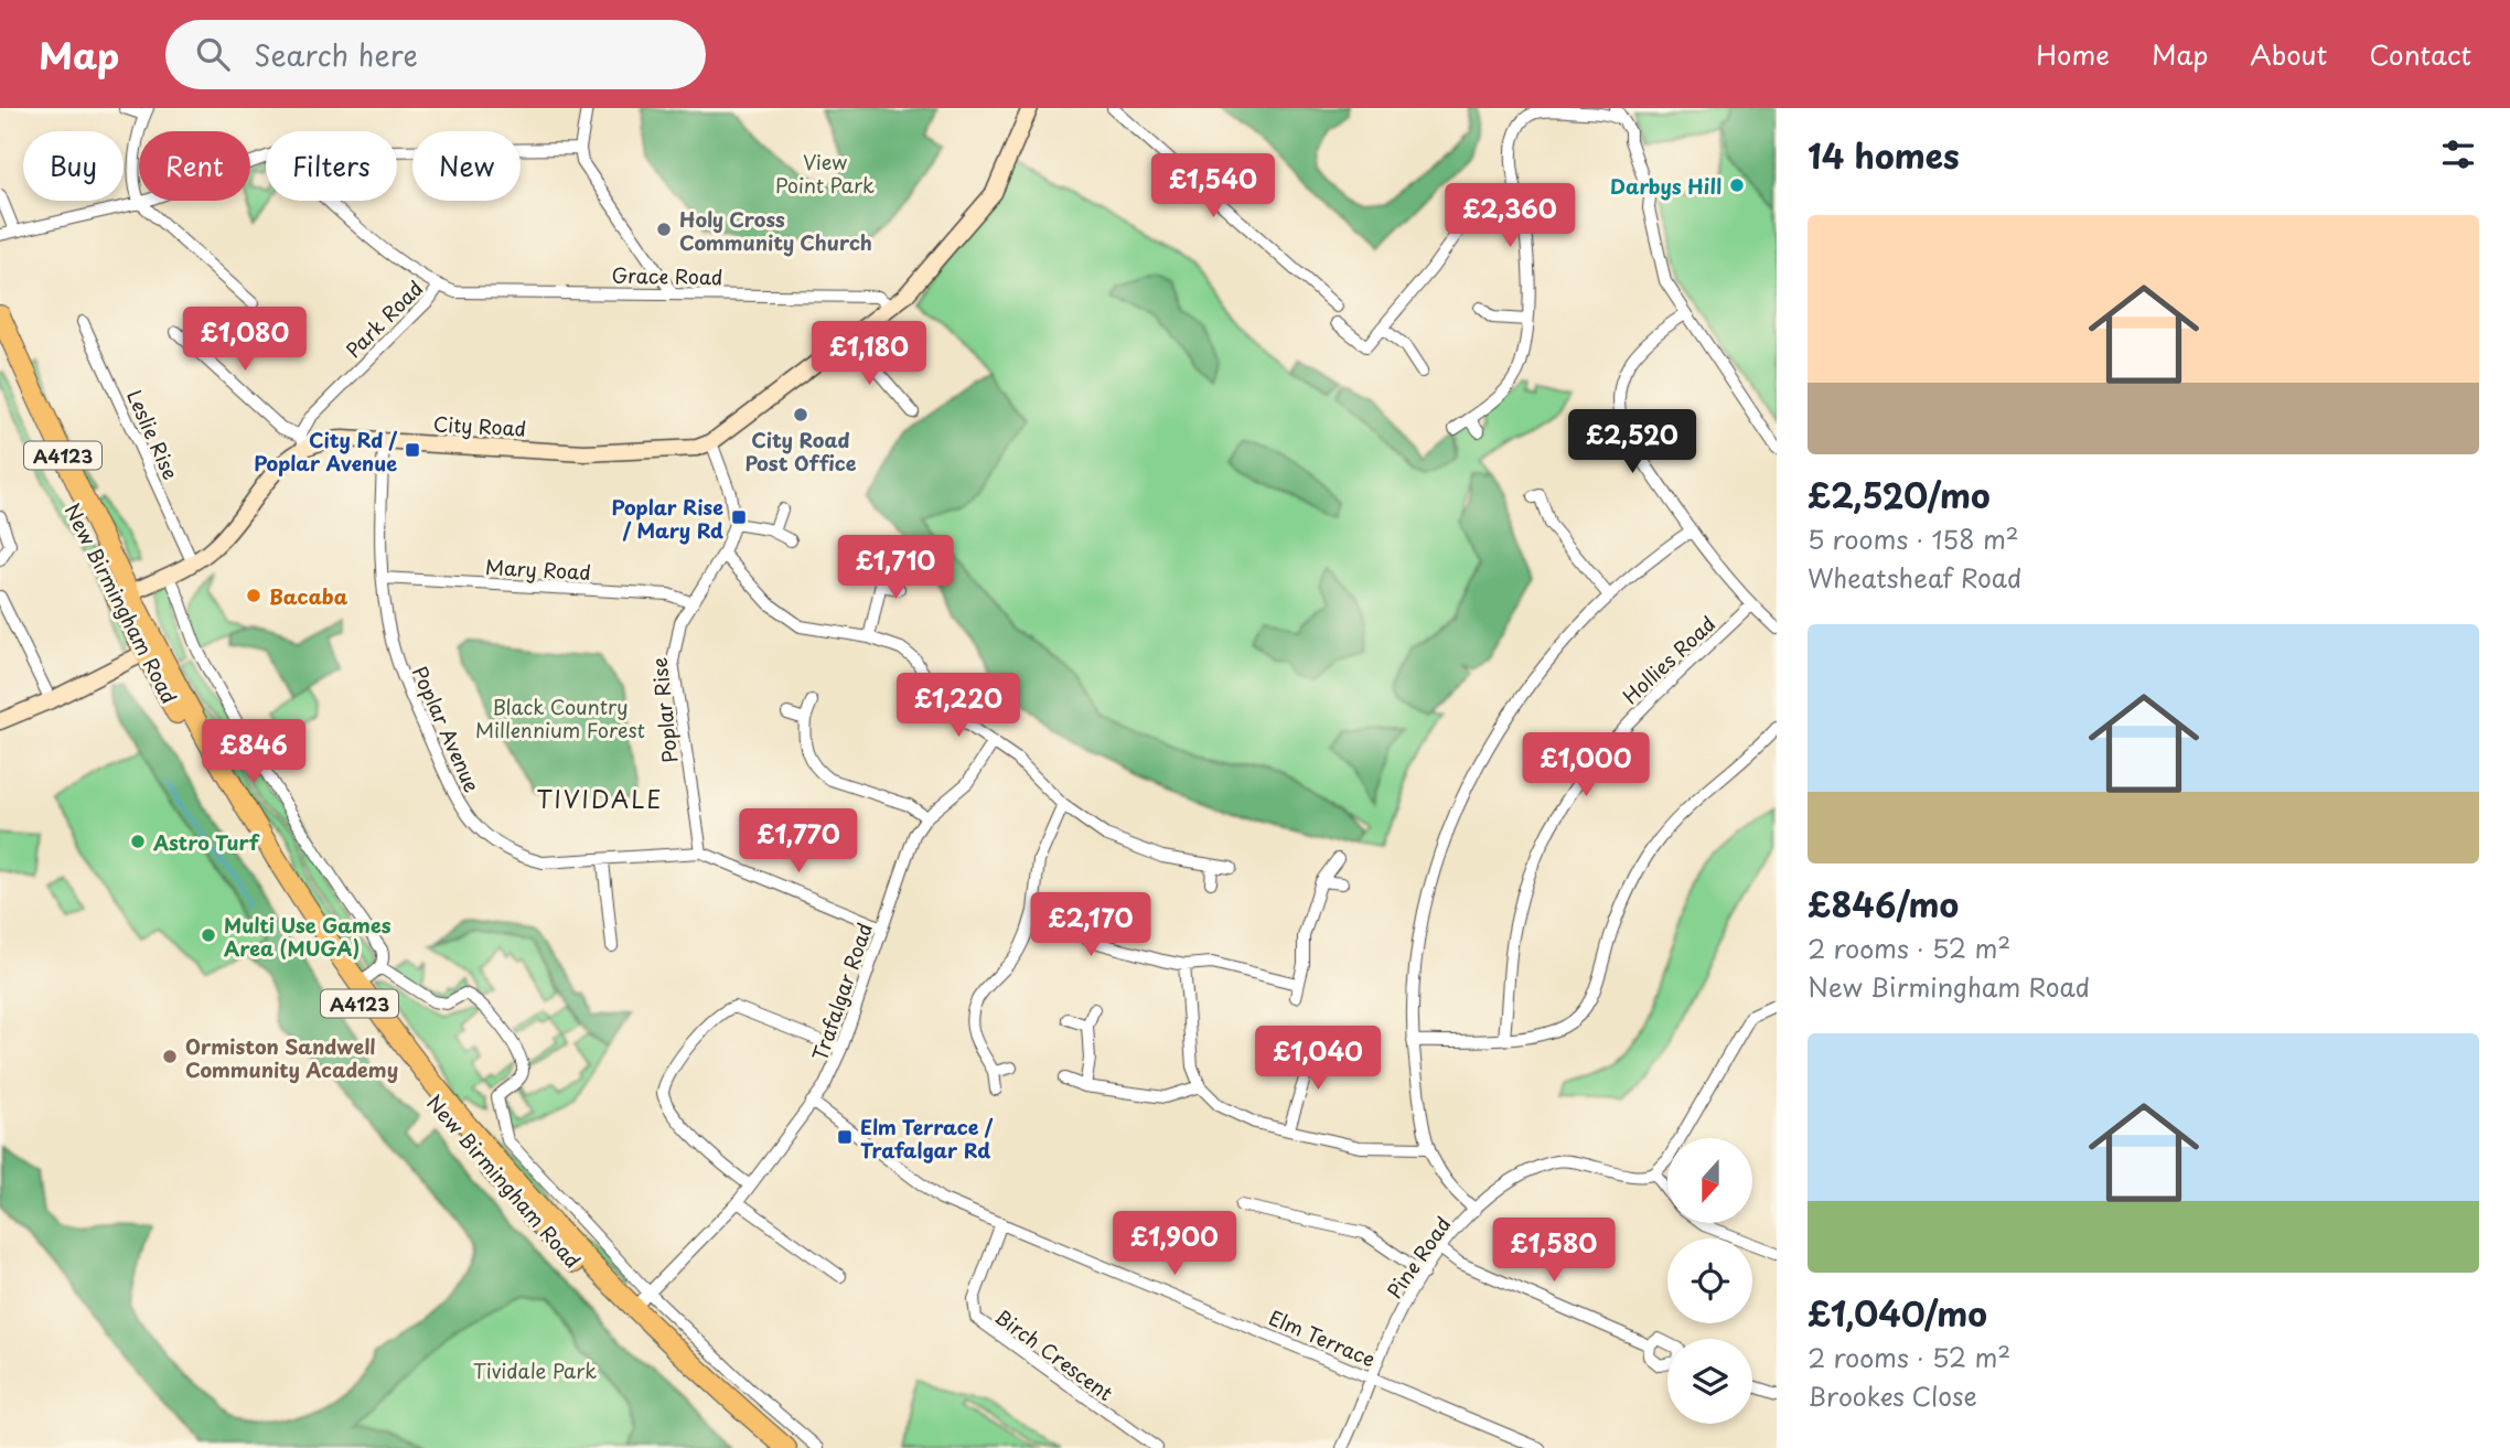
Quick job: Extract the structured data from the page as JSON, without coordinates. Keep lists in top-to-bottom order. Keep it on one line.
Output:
{"streets":{"highway":["A4123","New Birmingham Road"],"street":["Grace Road","Park Road","City Road","Leslie Rise","Mary Road","Hollies Road","Poplar Rise","Poplar Avenue","Trafalgar Road","Pine Road","Elm Terrace","Birch Crescent"]},"crossings":[["Grace Road","Park Road"],["Grace Road","City Road"],["Park Road","City Road"],["City Road","Poplar Avenue"],["Mary Road","Poplar Rise"],["Mary Road","Poplar Avenue"],["New Birmingham Road","Trafalgar Road"],["Poplar Rise","Poplar Avenue"],["Poplar Avenue","Trafalgar Road"],["Trafalgar Road","Elm Terrace"],["Pine Road","Elm Terrace"],["Elm Terrace","Birch Crescent"]],"districts":["TIVIDALE"],"parks":["View Point Park","Black Country Millennium Forest","Tividale Park"],"places":{"other":["Darbys Hill","Holy Cross Community Church","City Road Post Office","Bacaba","Astro Turf","Multi Use Games Area (MUGA)","Ormiston Sandwell Community Academy"],"transit":["City Rd / Poplar Avenue","Poplar Rise / Mary Rd","Elm Terrace / Trafalgar Rd"]},"north":"bottom","page":{"header":"Map","search":"Search here","nav":["Home","Map","About","Contact"],"heading":"14 homes","chip":["Buy","Rent","Filters","New"],"price":["£1,540","£2,360","£1,080","£1,180","£2,520","£1,710","£1,220","£846","£1,000","£1,770","£2,170","£1,040","£1,900","£1,580"],"list":[{"name":"£2,520/mo","note":"5 rooms · 158 m² · Wheatsheaf Road"},{"name":"£846/mo","note":"2 rooms · 52 m² · New Birmingham Road"},{"name":"£1,040/mo","note":"2 rooms · 52 m² · Brookes Close"}]}}
